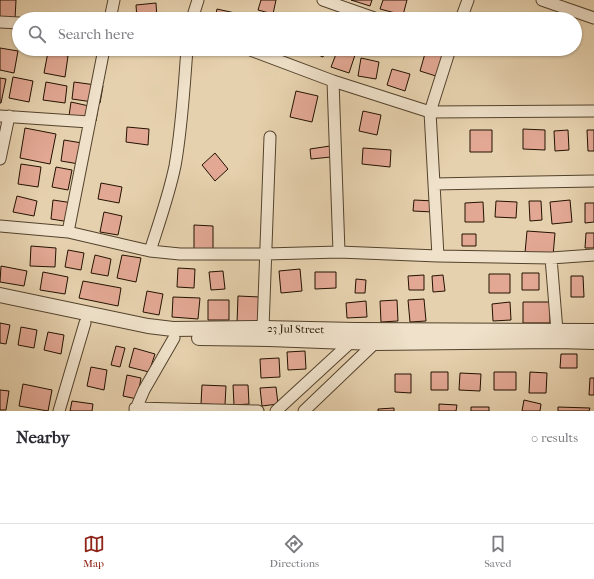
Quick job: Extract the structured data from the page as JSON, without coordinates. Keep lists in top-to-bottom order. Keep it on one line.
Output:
{"streets":{"street":["23 Jul Street"]},"page":{"search":"Search here","heading":["Nearby","0 results"],"nav":["Map","Directions","Saved"]}}
